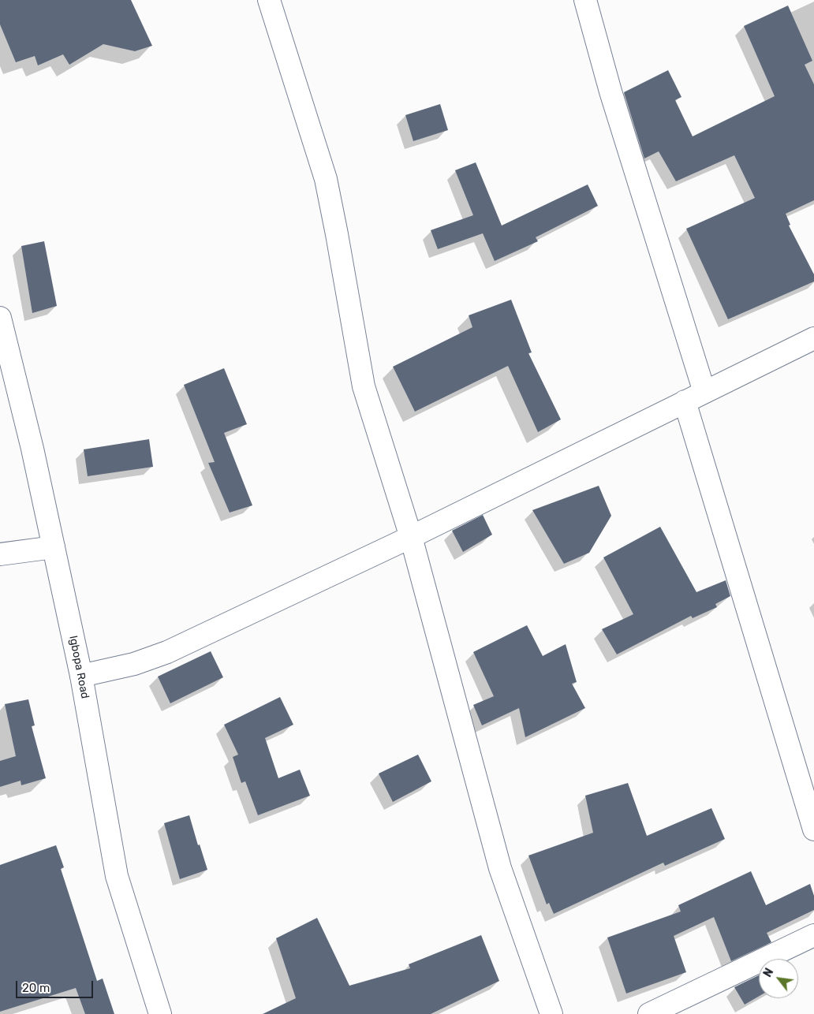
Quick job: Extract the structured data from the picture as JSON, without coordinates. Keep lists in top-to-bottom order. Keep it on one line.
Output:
{"streets":{"street":["Igbopa Road"]},"scale_bar":"20 m","north":"top left"}
